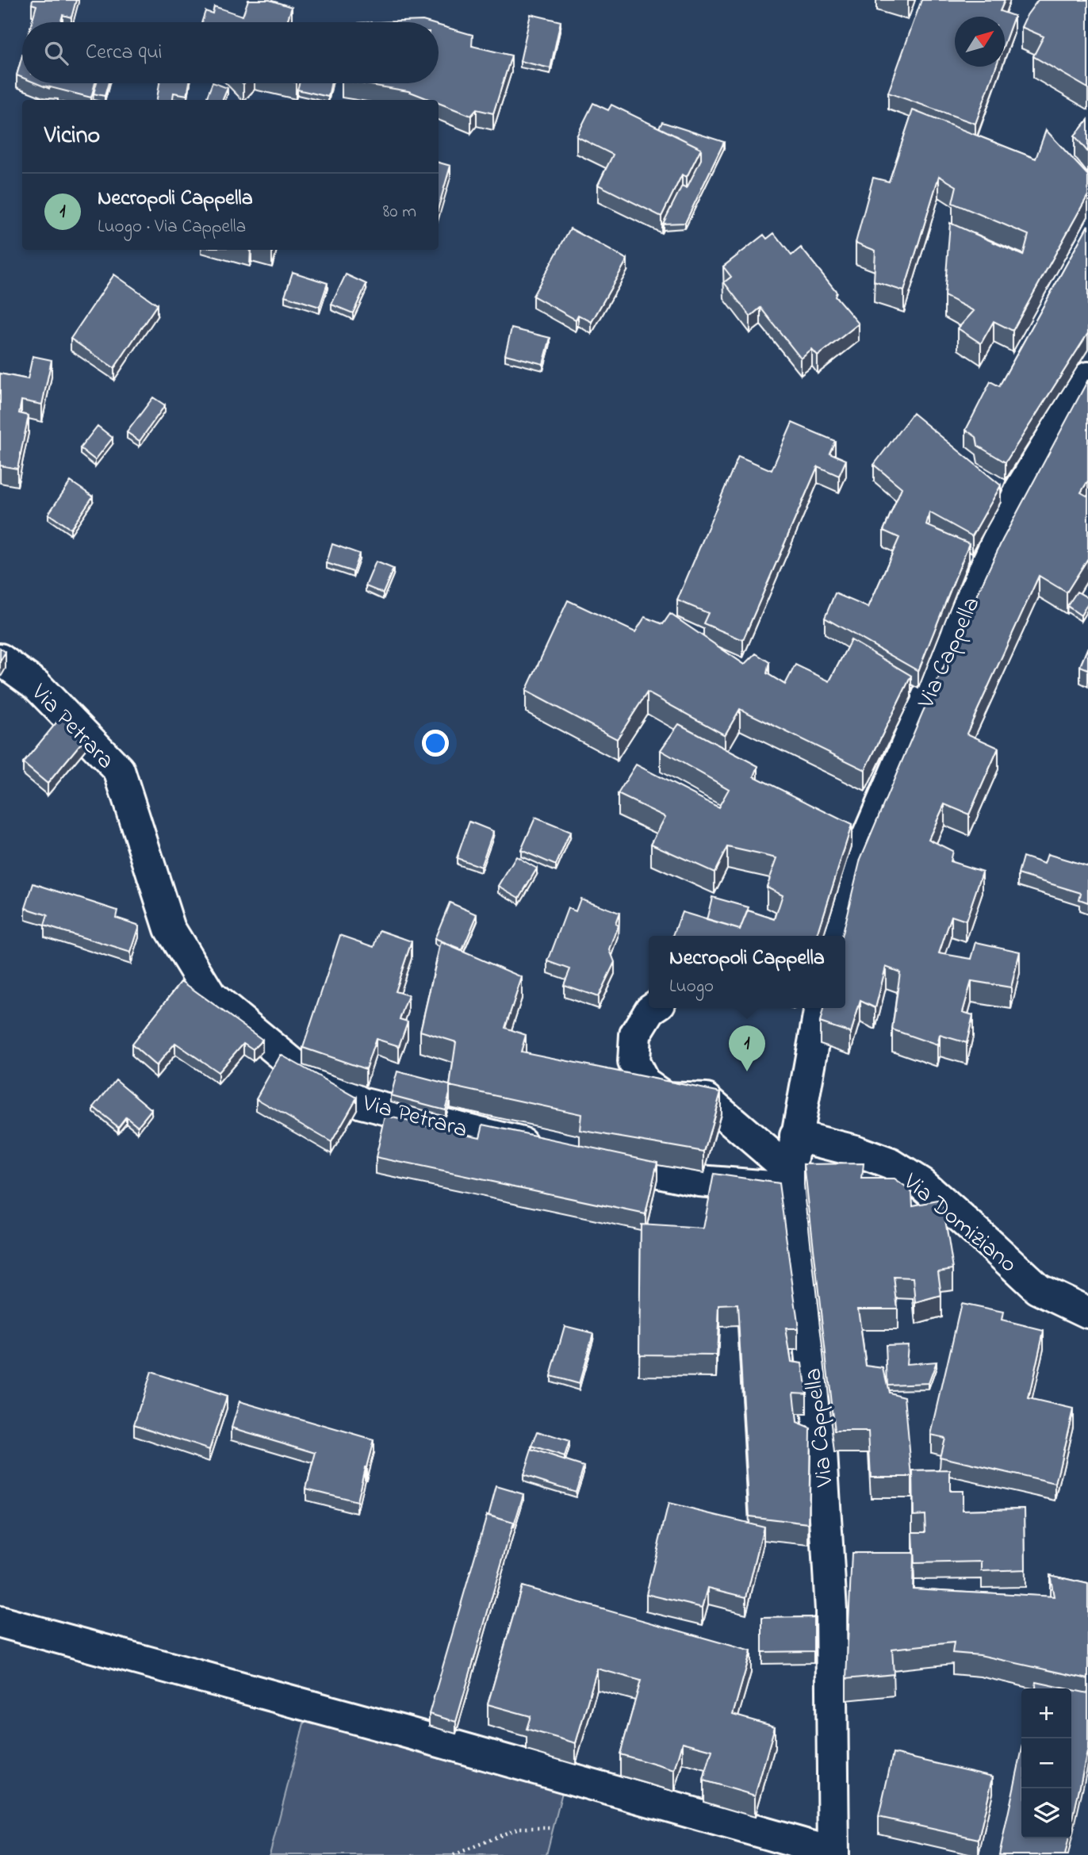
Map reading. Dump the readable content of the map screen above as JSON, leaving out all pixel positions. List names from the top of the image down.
{
  "streets": {
    "street": ["Via Cappella", "Via Petrara", "Via Domiziano"]
  },
  "crossings": [
    ["Via Cappella", "Via Domiziano"]
  ],
  "north": "top right",
  "page": {
    "search": "Cerca qui",
    "heading": "Vicino",
    "list": [
      {
        "mark": "1",
        "name": "Necropoli Cappella",
        "note": "Luogo · Via Cappella",
        "value": "80 m"
      }
    ],
    "popup": ["Necropoli Cappella", "Luogo"],
    "pins": "1",
    "map_buttons": ["+", "−"]
  }
}
